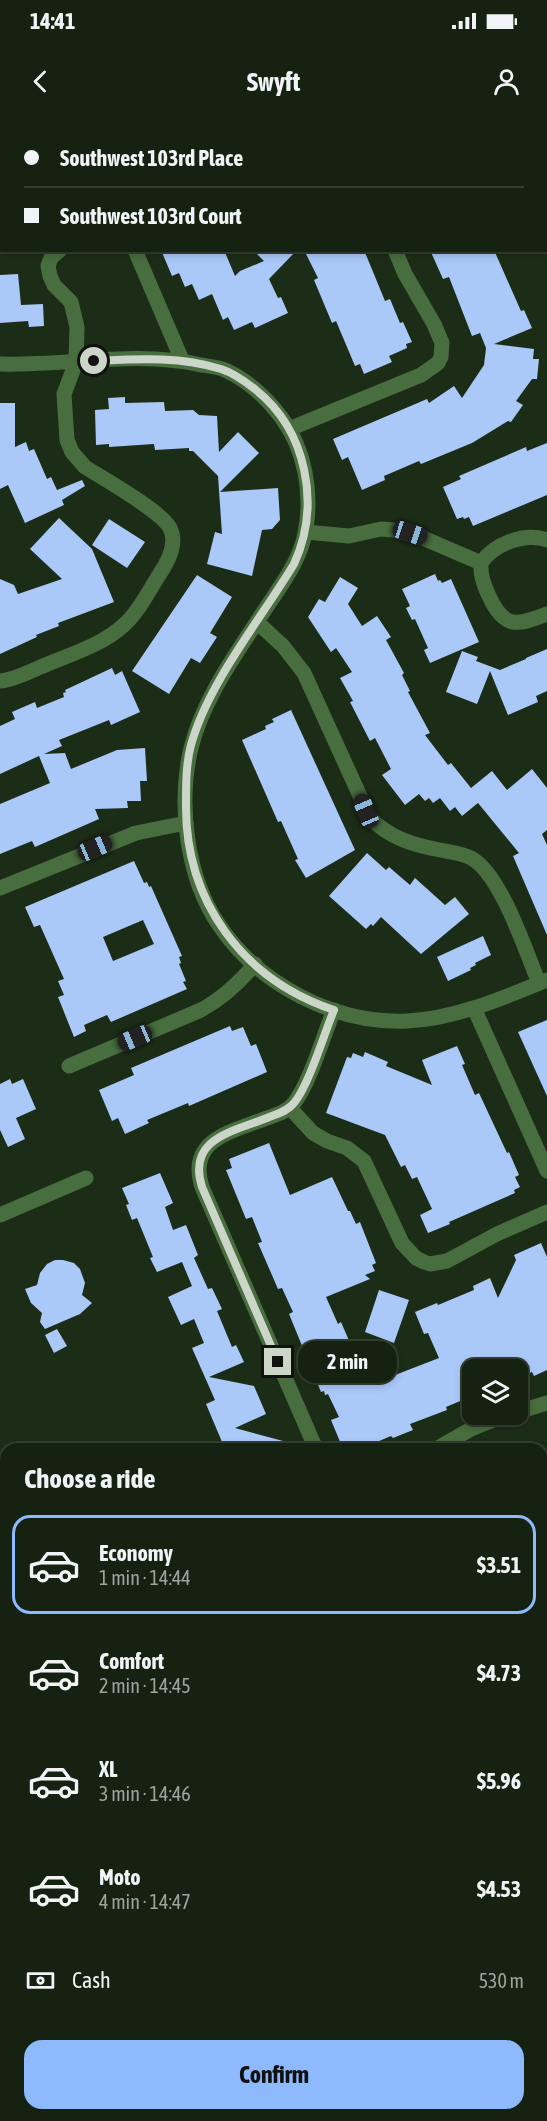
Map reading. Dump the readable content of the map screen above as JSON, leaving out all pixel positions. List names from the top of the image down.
{
  "page": {
    "status": "14:41",
    "header": "Swyft",
    "banner": ["Southwest 103rd Place", "Southwest 103rd Court"],
    "bubble": "2 min",
    "heading": "Choose a ride",
    "list": [
      {
        "name": "Economy",
        "note": "1 min · 14:44",
        "value": "$3.51"
      },
      {
        "name": "Comfort",
        "note": "2 min · 14:45",
        "value": "$4.73"
      },
      {
        "name": "XL",
        "note": "3 min · 14:46",
        "value": "$5.96"
      },
      {
        "name": "Moto",
        "note": "4 min · 14:47",
        "value": "$4.53"
      }
    ],
    "pay": ["Cash", "530 m"],
    "buttons": "Confirm"
  }
}
